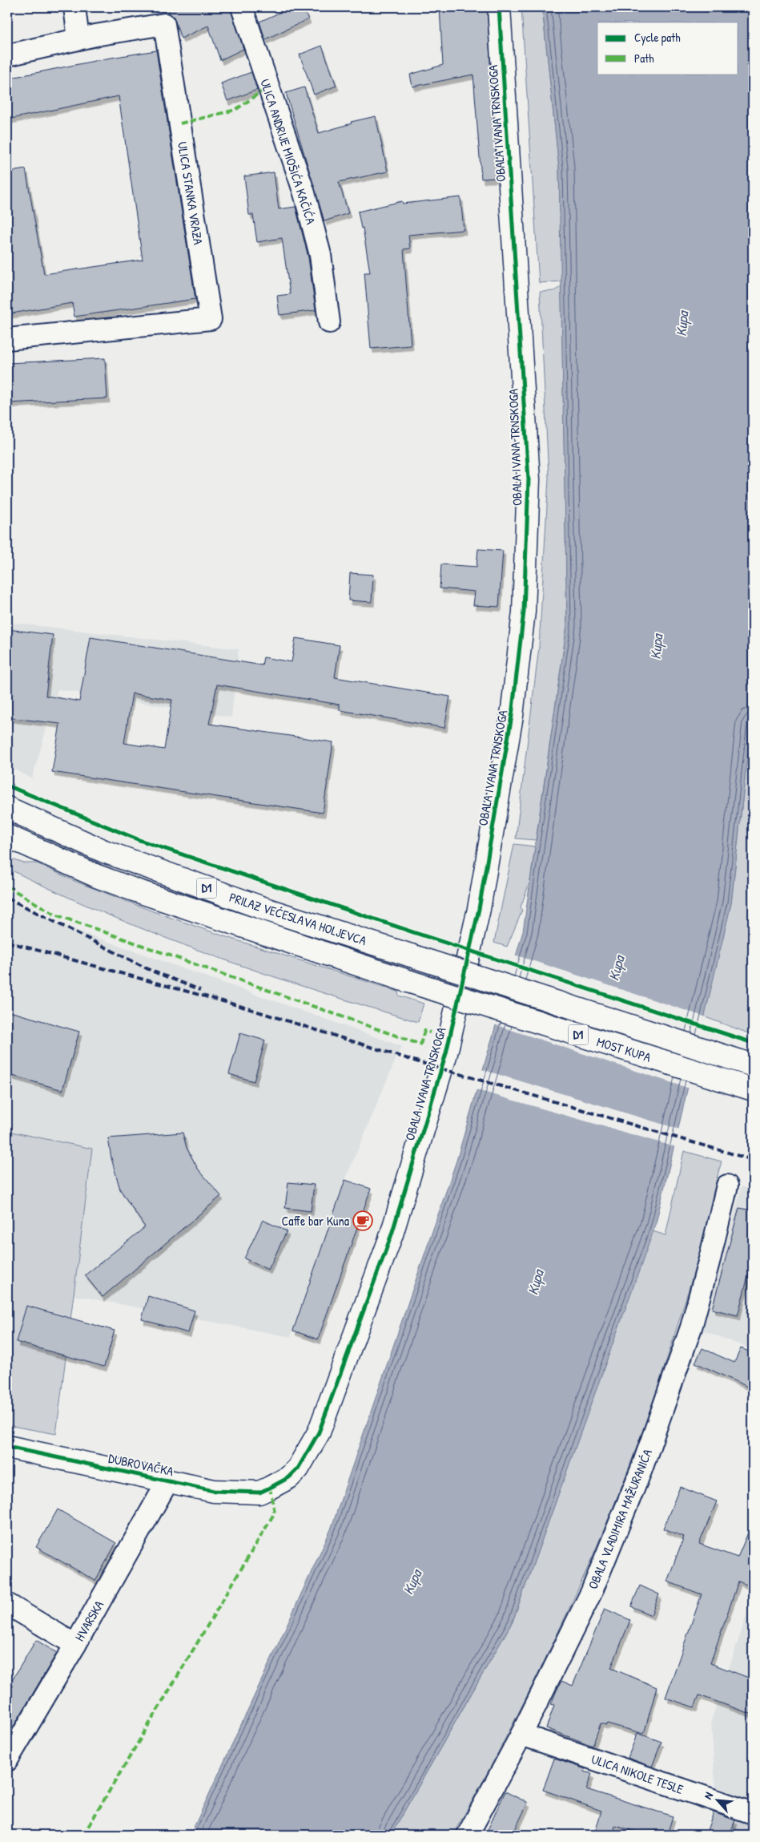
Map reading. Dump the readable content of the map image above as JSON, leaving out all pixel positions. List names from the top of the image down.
{
  "streets": {
    "main road": [
      "OBALA IVANA TRNSKOGA",
      "D1",
      "PRILAZ VEĆESLAVA HOLJEVCA",
      "MOST KUPA",
      "DUBROVAČKA"
    ],
    "street": [
      "ULICA ANDRIJE MIOŠIĆA KAČIĆA",
      "ULICA STANKA VRAZA",
      "OBALA VLADIMIRA MAŽURANIĆA",
      "HVARSKA",
      "ULICA NIKOLE TESLE"
    ]
  },
  "crossings": [
    ["OBALA IVANA TRNSKOGA", "DUBROVAČKA"],
    ["PRILAZ VEĆESLAVA HOLJEVCA", "MOST KUPA"],
    ["DUBROVAČKA", "HVARSKA"],
    ["OBALA VLADIMIRA MAŽURANIĆA", "ULICA NIKOLE TESLE"]
  ],
  "water": ["Kupa"],
  "places": {
    "cafe": ["Caffe bar Kuna"]
  },
  "legend": ["Cycle path", "Path"],
  "north": "top left"
}
